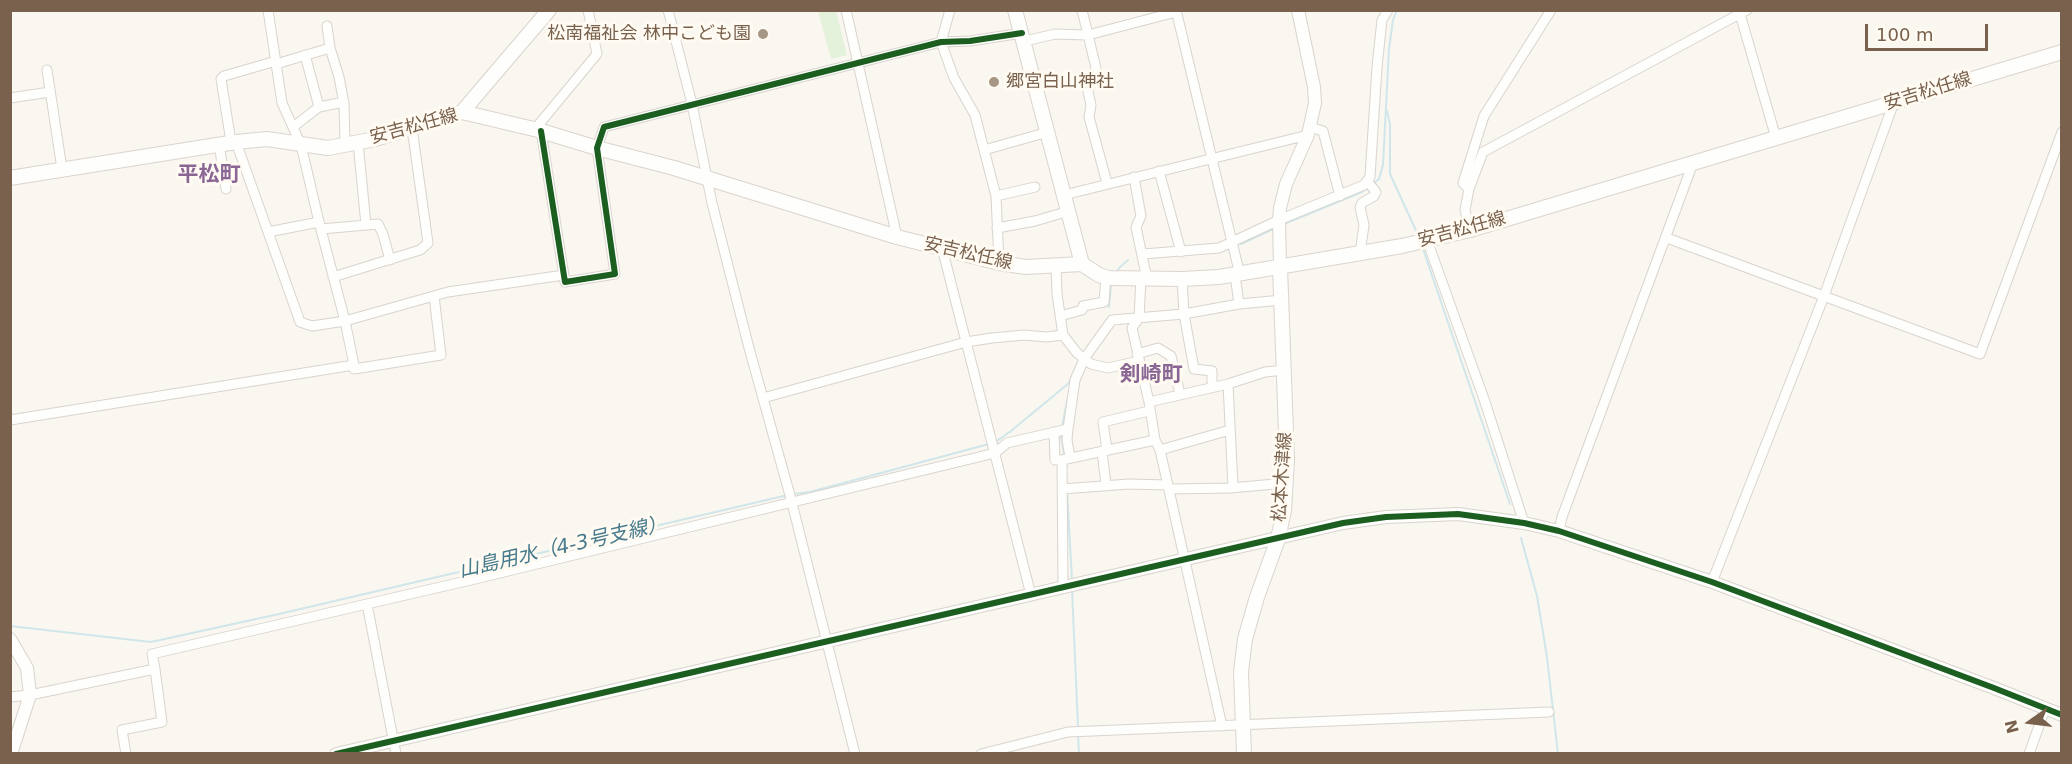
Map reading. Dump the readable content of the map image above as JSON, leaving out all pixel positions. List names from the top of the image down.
{
  "streets": {
    "main road": ["安吉松任線", "松本木津線"]
  },
  "crossings": [
    ["安吉松任線", "松本木津線"]
  ],
  "districts": ["平松町", "剣崎町"],
  "water": ["山島用水（4-3号支線）"],
  "places": ["松南福祉会 林中こども園", "郷宮白山神社"],
  "scale_bar": "100 m",
  "north": "left"
}
